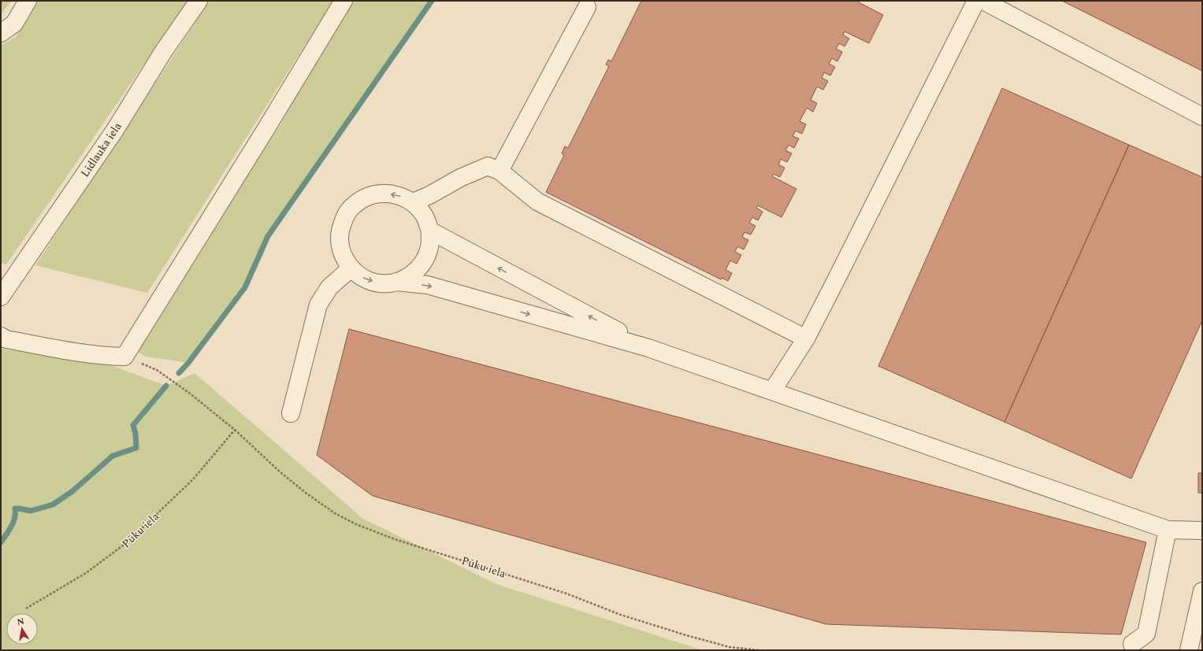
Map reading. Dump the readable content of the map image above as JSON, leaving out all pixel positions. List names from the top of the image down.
{
  "streets": {
    "street": ["Lidlauka iela"],
    "path": ["Pūku iela"]
  },
  "north": "top"
}
